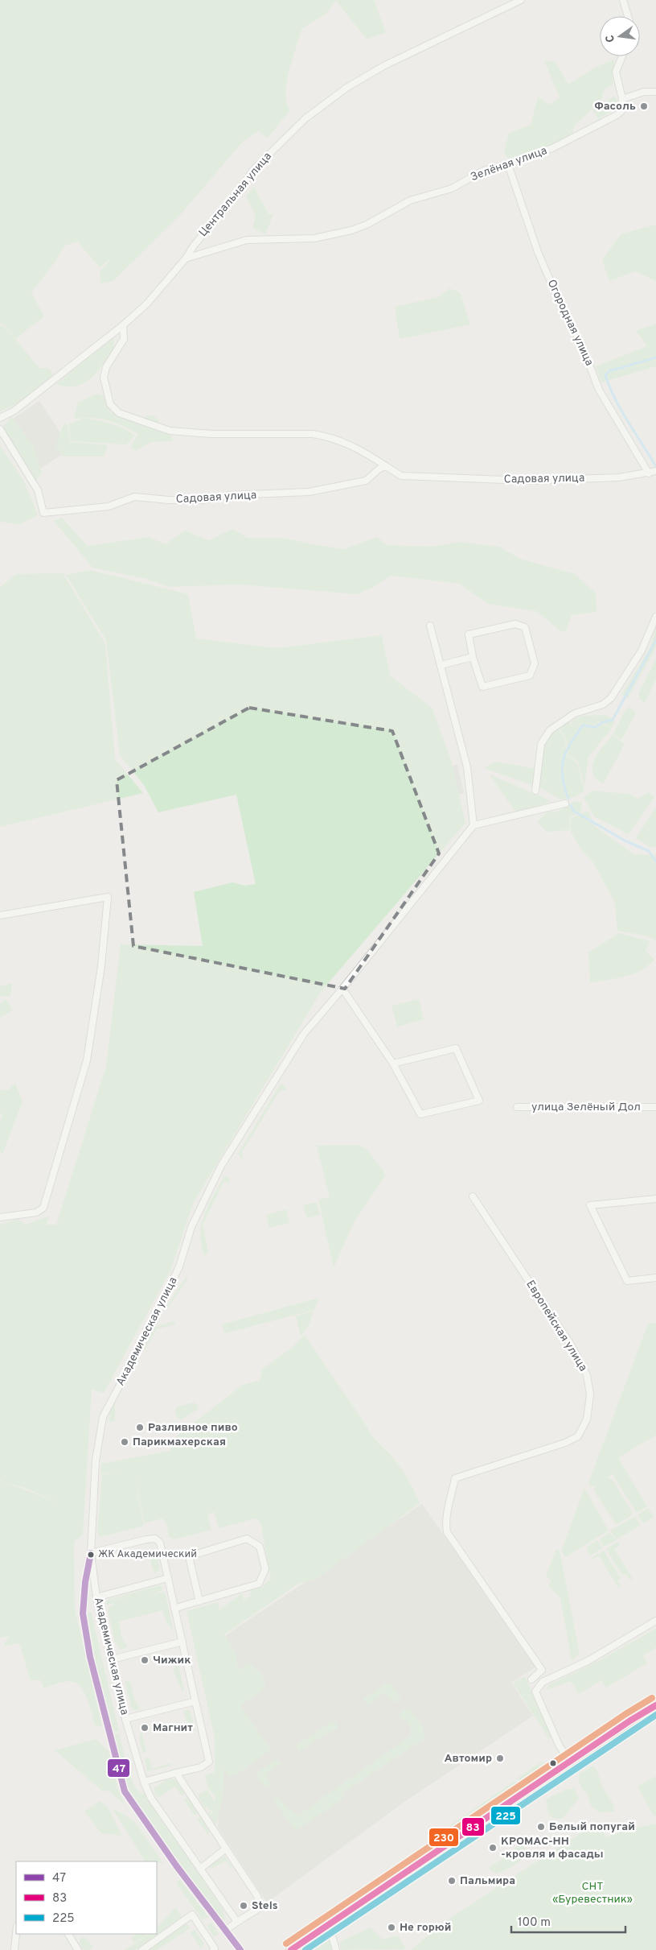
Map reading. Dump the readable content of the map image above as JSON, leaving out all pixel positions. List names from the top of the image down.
{
  "streets": {
    "street": [
      "Зелёная улица",
      "Центральная улица",
      "Огородная улица",
      "Садовая улица",
      "улица Зелёный Дол",
      "Европейская улица",
      "Академическая улица"
    ]
  },
  "crossings": [
    ["Зелёная улица", "Центральная улица"],
    ["Зелёная улица", "Огородная улица"],
    ["Центральная улица", "Садовая улица"],
    ["Огородная улица", "Садовая улица"]
  ],
  "parks": ["СНТ «Буревестник»"],
  "places": [
    "Фасоль",
    "Разливное пиво",
    "Парикмахерская",
    "ЖК Академический",
    "Чижик",
    "Магнит",
    "Автомир",
    "Белый попугай",
    "КРОМАС-НН -кровля и фасады",
    "Пальмира",
    "Stels",
    "Не горюй"
  ],
  "lines": [
    "transit line 47",
    "transit line 230",
    "transit line 83",
    "transit line 225"
  ],
  "legend": ["47", "83", "225"],
  "scale_bar": "100 m",
  "north": "left"
}
